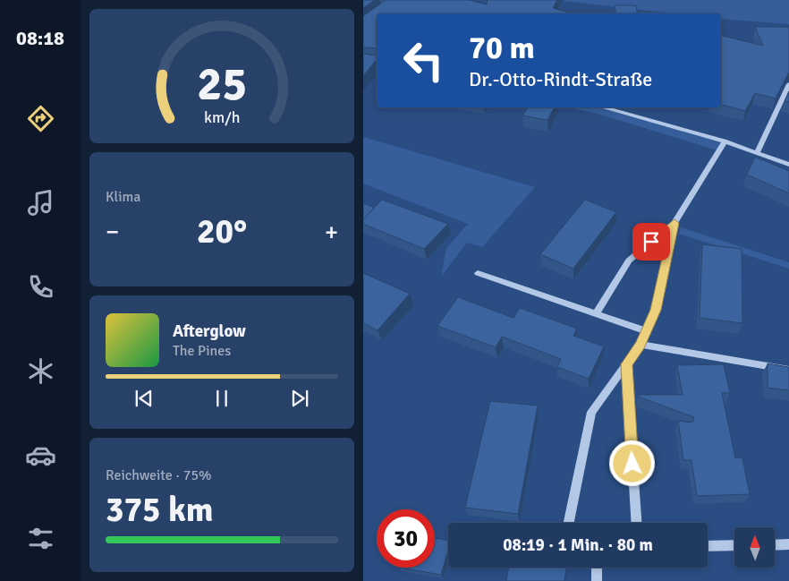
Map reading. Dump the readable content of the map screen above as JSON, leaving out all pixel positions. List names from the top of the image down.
{
  "north": "top",
  "page": {
    "tabs": "08:18",
    "turn": ["70 m", "Dr.-Otto-Rindt-Straße"],
    "tile": [
      "Klima",
      ["Reichweite · 75%", "375 km"]
    ],
    "heat": ["−", "20°", "+"],
    "song": ["Afterglow", "The Pines"],
    "limit": "30",
    "trip": "08:19 · 1 Min. · 80 m",
    "gauge": ["25", "km/h"]
  }
}
